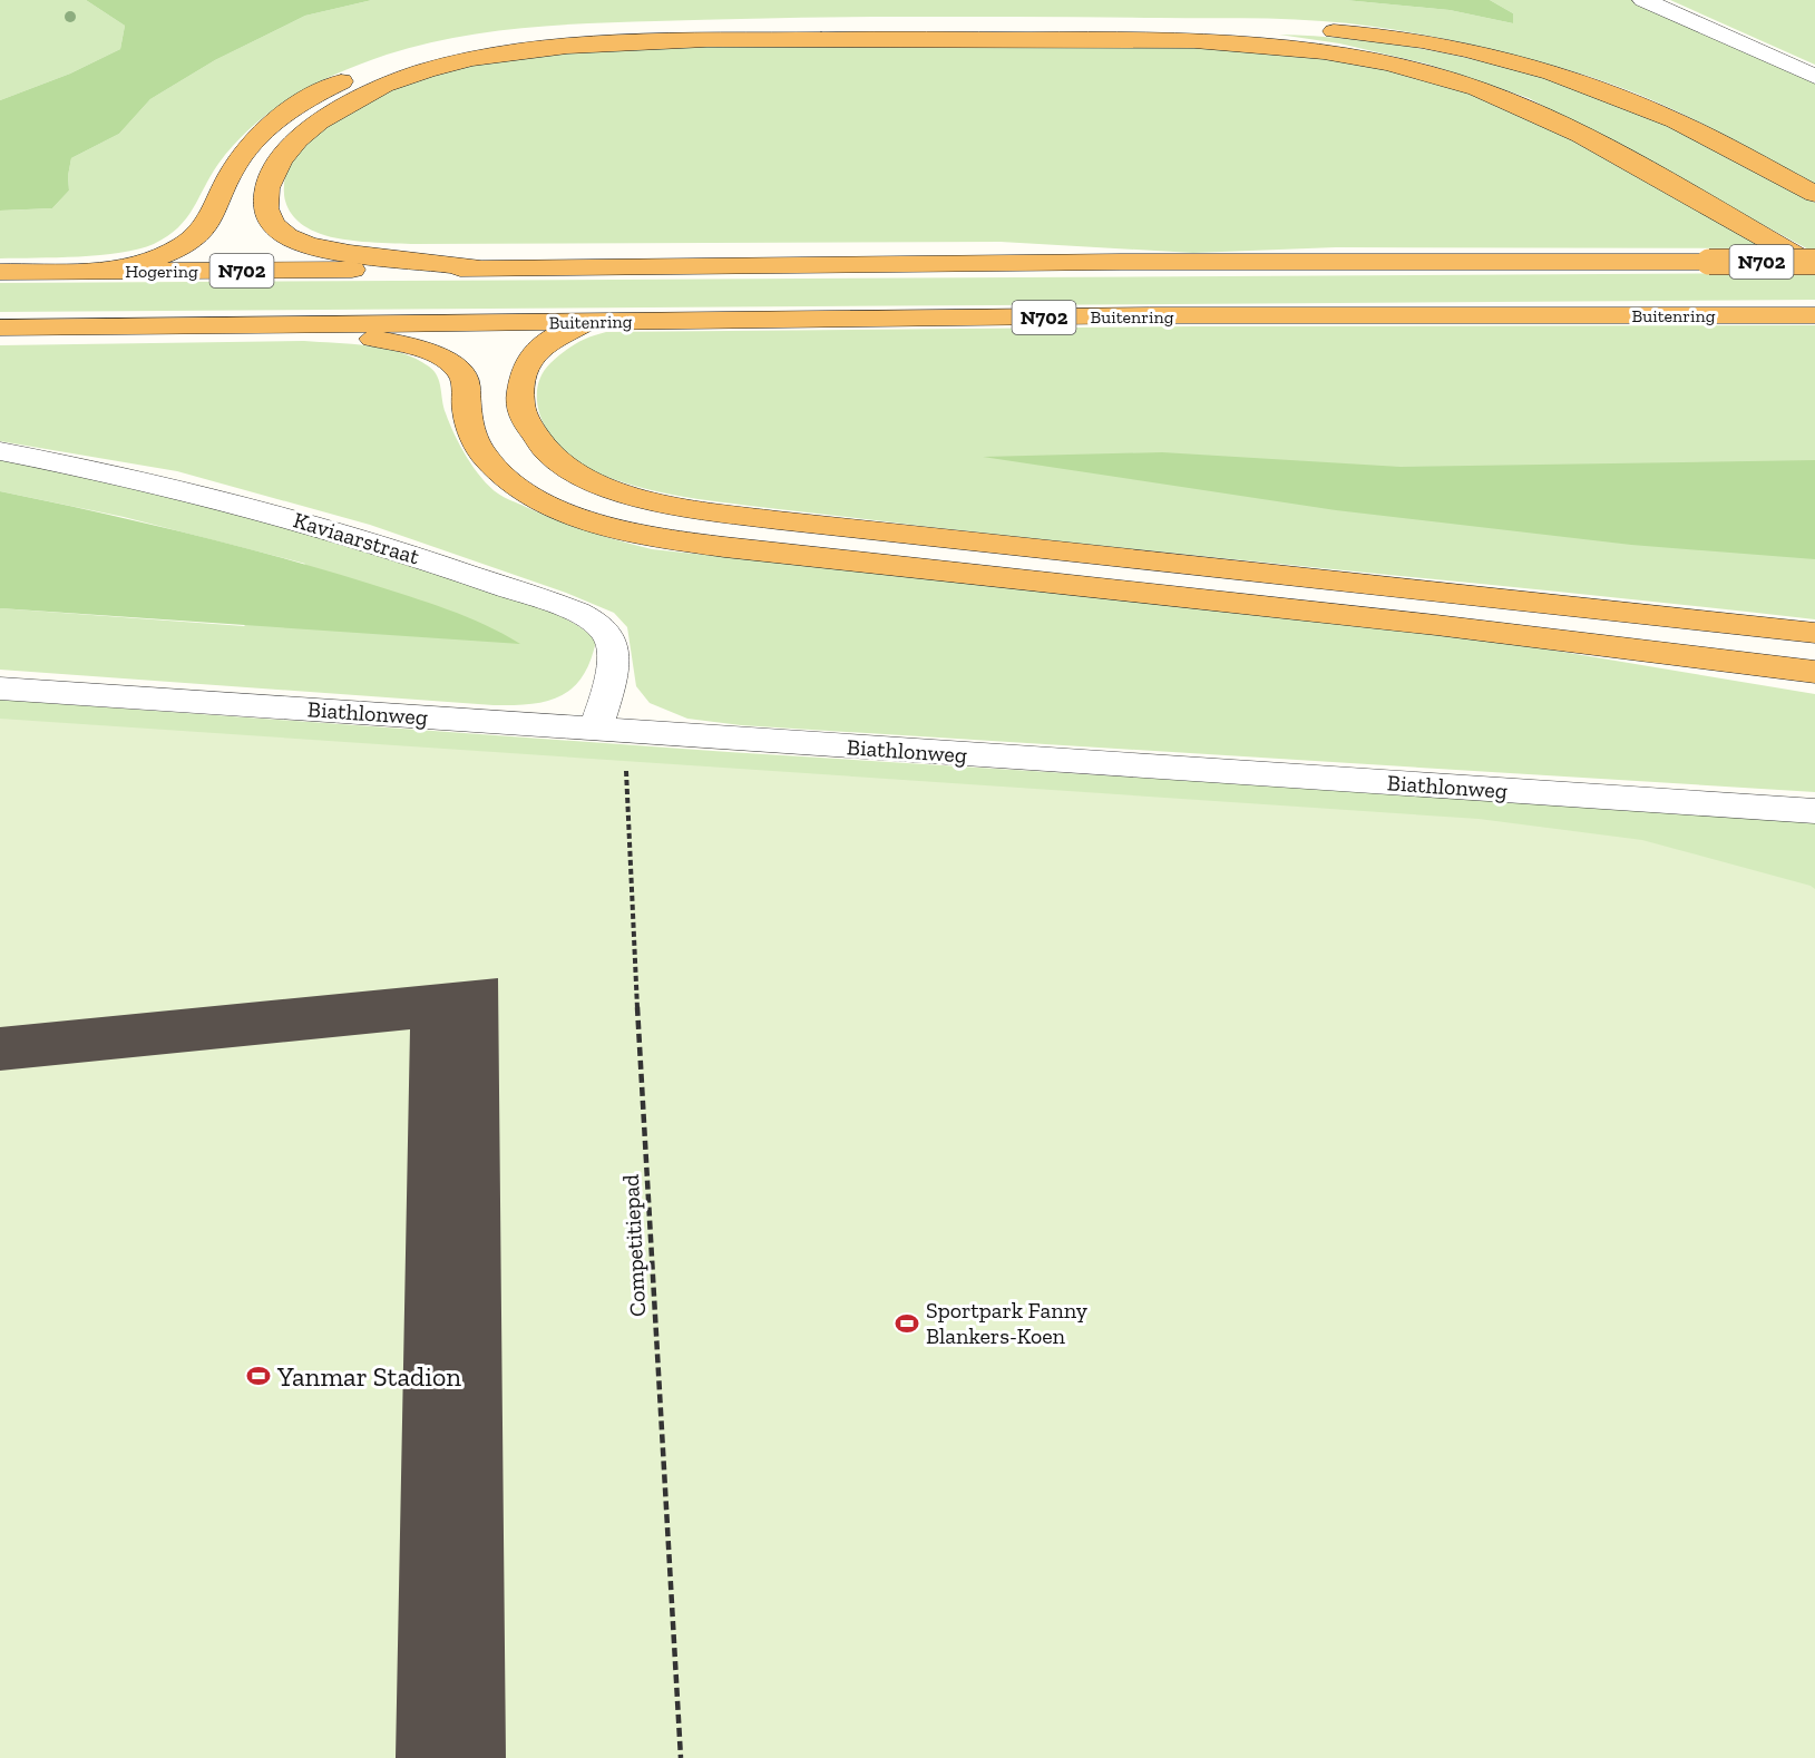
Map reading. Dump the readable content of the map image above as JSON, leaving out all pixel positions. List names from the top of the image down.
{
  "streets": {
    "highway": ["N702", "Hogering", "Buitenring"],
    "street": ["Kaviaarstraat", "Biathlonweg"],
    "path": ["Competitiepad"]
  },
  "crossings": [
    ["N702", "Hogering"],
    ["N702", "Buitenring"],
    ["Kaviaarstraat", "Biathlonweg"],
    ["Biathlonweg", "Competitiepad"]
  ],
  "places": {
    "sports": ["Sportpark Fanny Blankers-Koen", "Yanmar Stadion"]
  }
}
